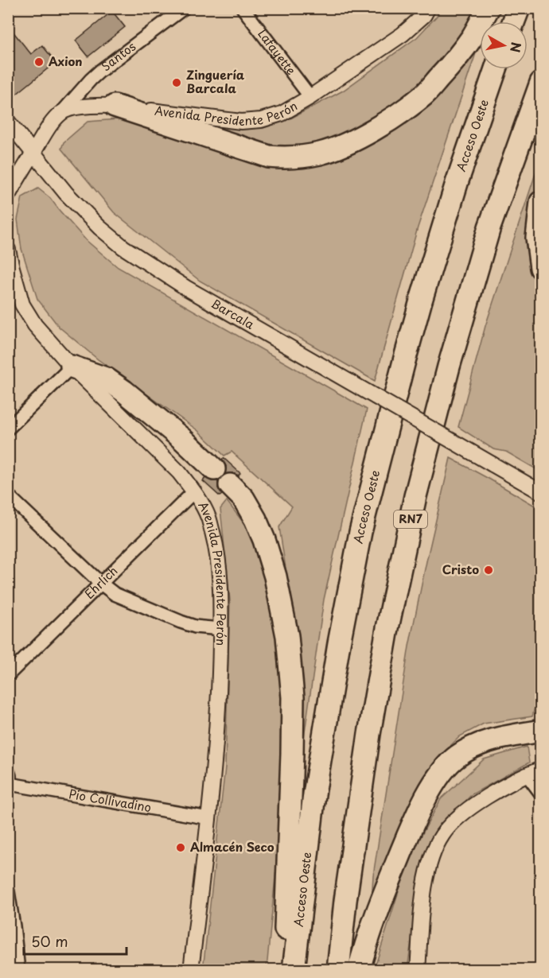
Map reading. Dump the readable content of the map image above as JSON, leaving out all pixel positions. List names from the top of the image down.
{
  "streets": {
    "highway": ["Acceso Oeste", "RN7"],
    "street": [
      "Lafayette",
      "Santos",
      "Avenida Presidente Perón",
      "Barcala",
      "Ehrlich",
      "Pio Collivadino"
    ]
  },
  "crossings": [
    ["Lafayette", "Avenida Presidente Perón"],
    ["Santos", "Avenida Presidente Perón"],
    ["Avenida Presidente Perón", "Ehrlich"],
    ["Avenida Presidente Perón", "Pio Collivadino"]
  ],
  "places": [
    "Axion",
    "Zinguería Barcala",
    "Cristo",
    "Almacén Seco"
  ],
  "scale_bar": "50 m",
  "north": "right"
}
